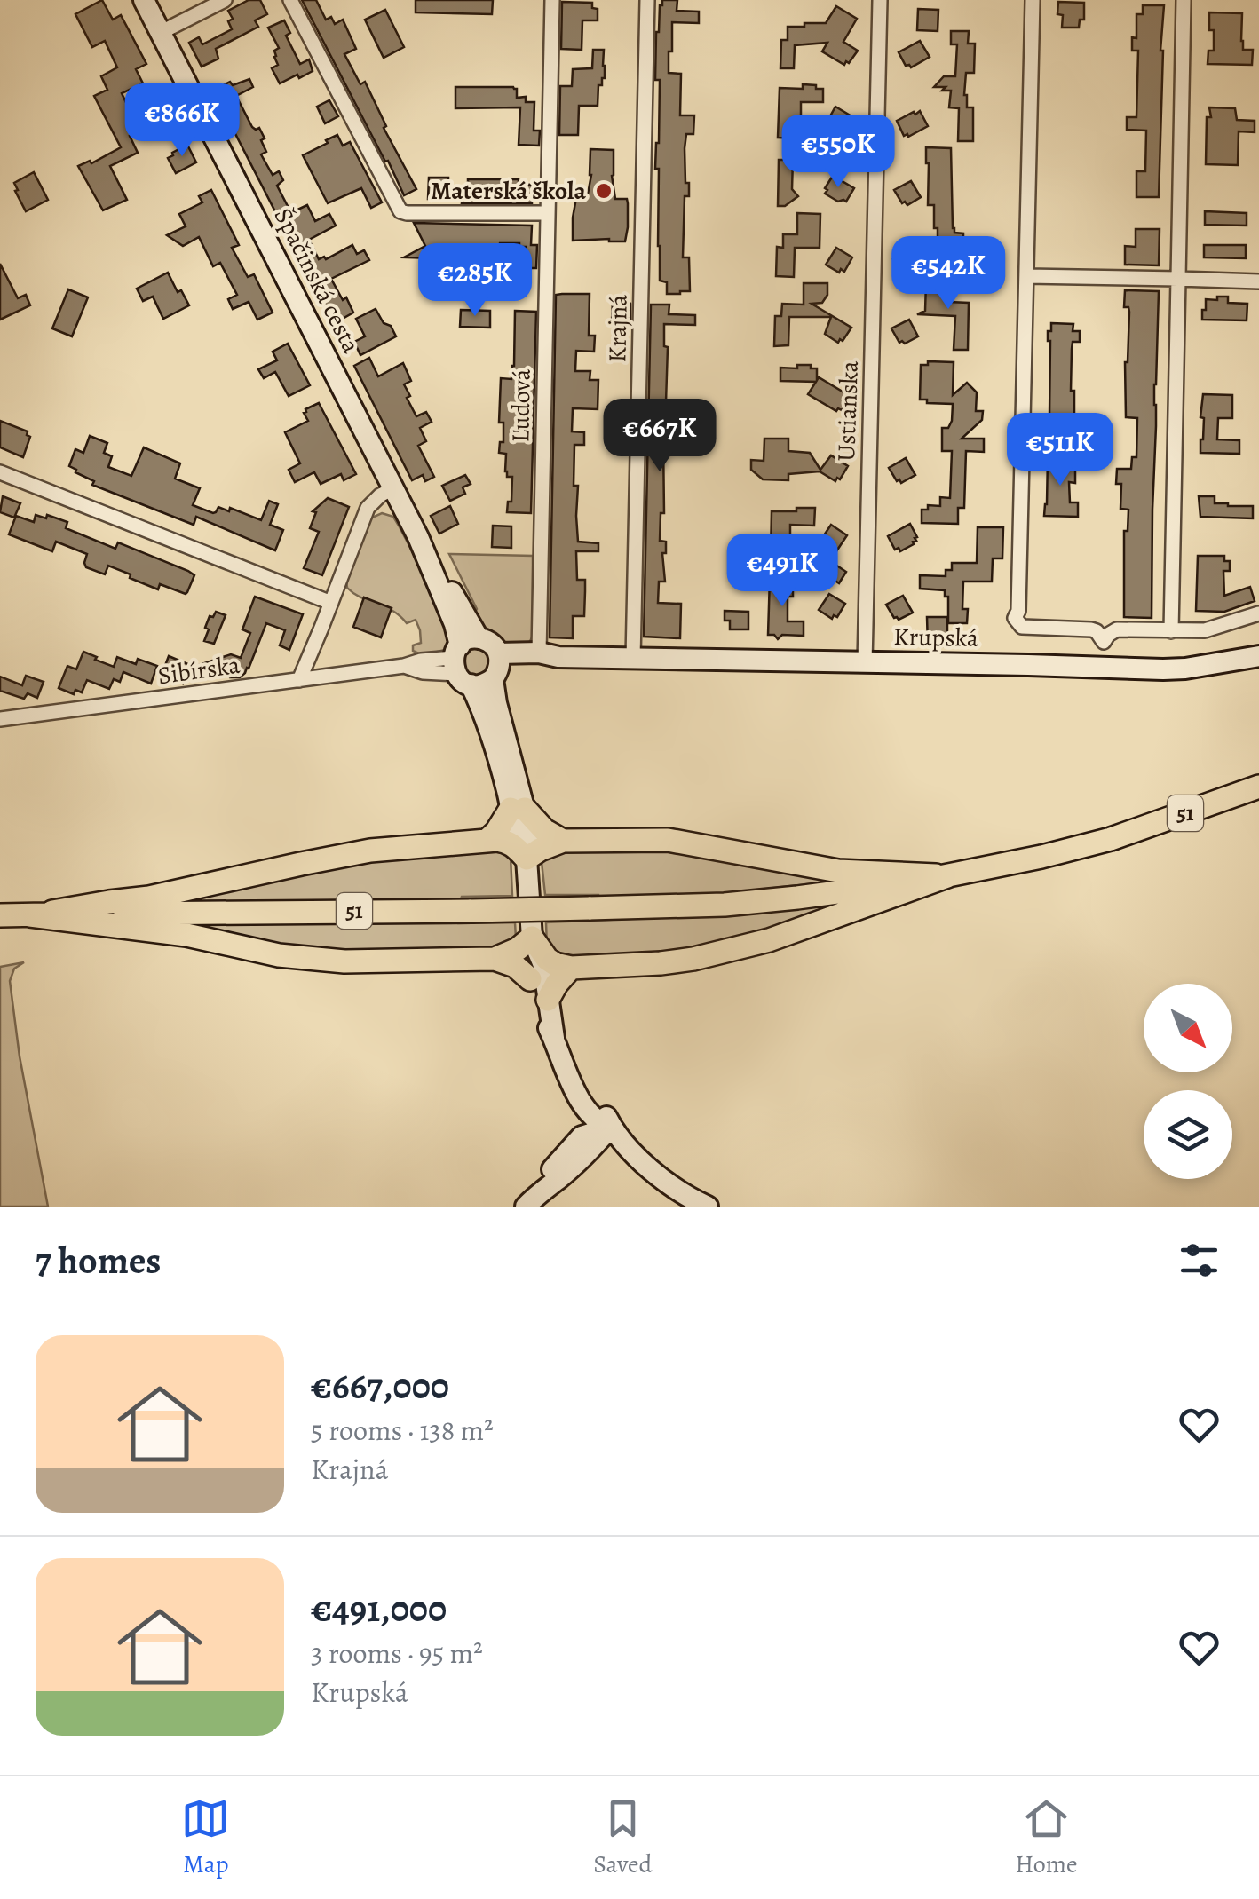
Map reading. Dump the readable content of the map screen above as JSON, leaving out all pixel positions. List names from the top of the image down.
{
  "streets": {
    "main road": ["51"],
    "street": [
      "Špačinská cesta",
      "Krajná",
      "Ľudová",
      "Ustianska",
      "Krupská",
      "Sibírska"
    ]
  },
  "crossings": [
    ["Špačinská cesta", "Krupská"],
    ["Špačinská cesta", "Sibírska"],
    ["Krajná", "Krupská"],
    ["Ľudová", "Krupská"],
    ["Ustianska", "Krupská"],
    ["Krupská", "Sibírska"]
  ],
  "places": ["Materská škola"],
  "north": "bottom right",
  "page": {
    "price": [
      "€866K",
      "€550K",
      "€542K",
      "€285K",
      "€667K",
      "€511K",
      "€491K"
    ],
    "heading": "7 homes",
    "list": [
      {
        "name": "€667,000",
        "note": "5 rooms · 138 m² · Krajná"
      },
      {
        "name": "€491,000",
        "note": "3 rooms · 95 m² · Krupská"
      }
    ],
    "tabs": ["Map", "Saved", "Home"]
  }
}
